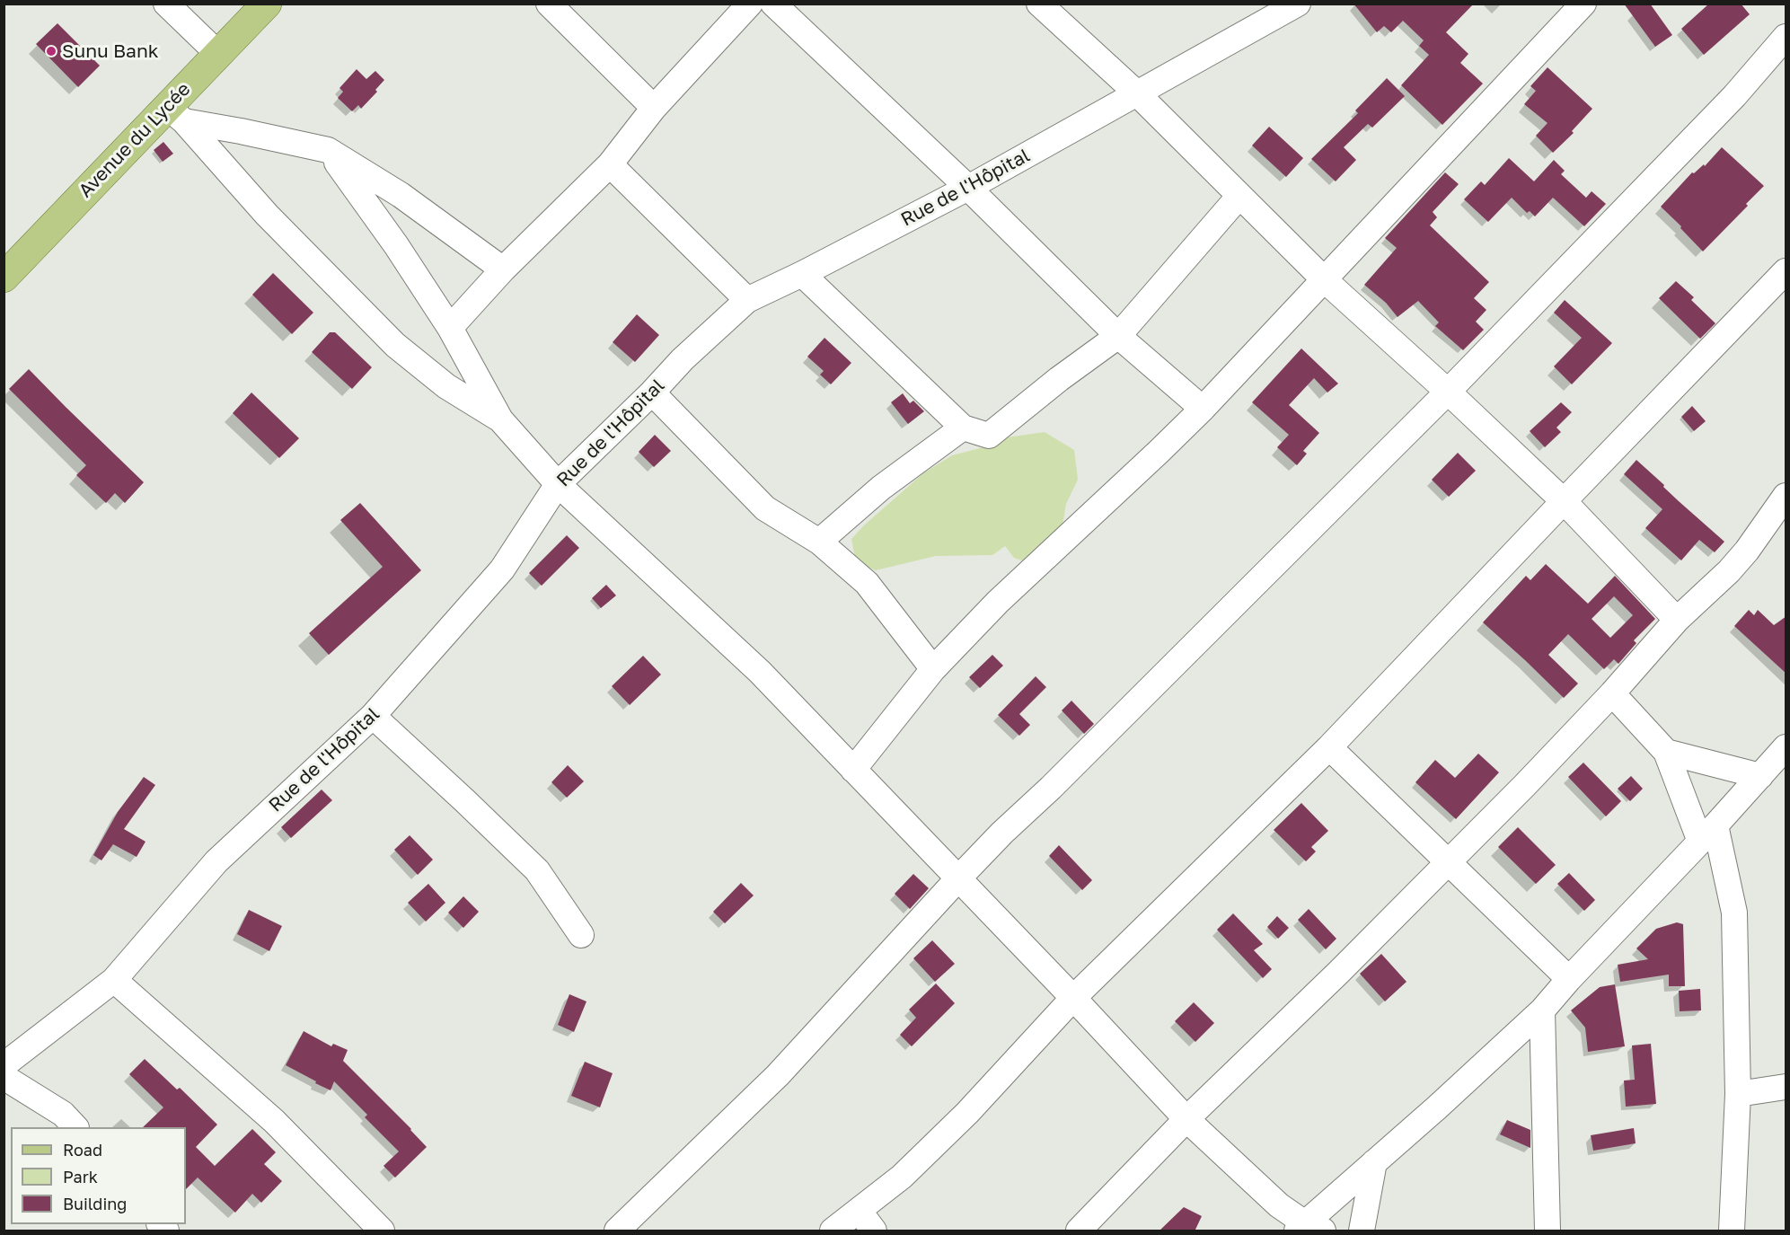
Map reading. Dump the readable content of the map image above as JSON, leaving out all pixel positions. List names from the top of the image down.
{
  "streets": {
    "main road": ["Avenue du Lycée"],
    "street": ["Rue de l'Hôpital"]
  },
  "places": ["Sunu Bank"],
  "legend": ["Road", "Park", "Building"]
}
